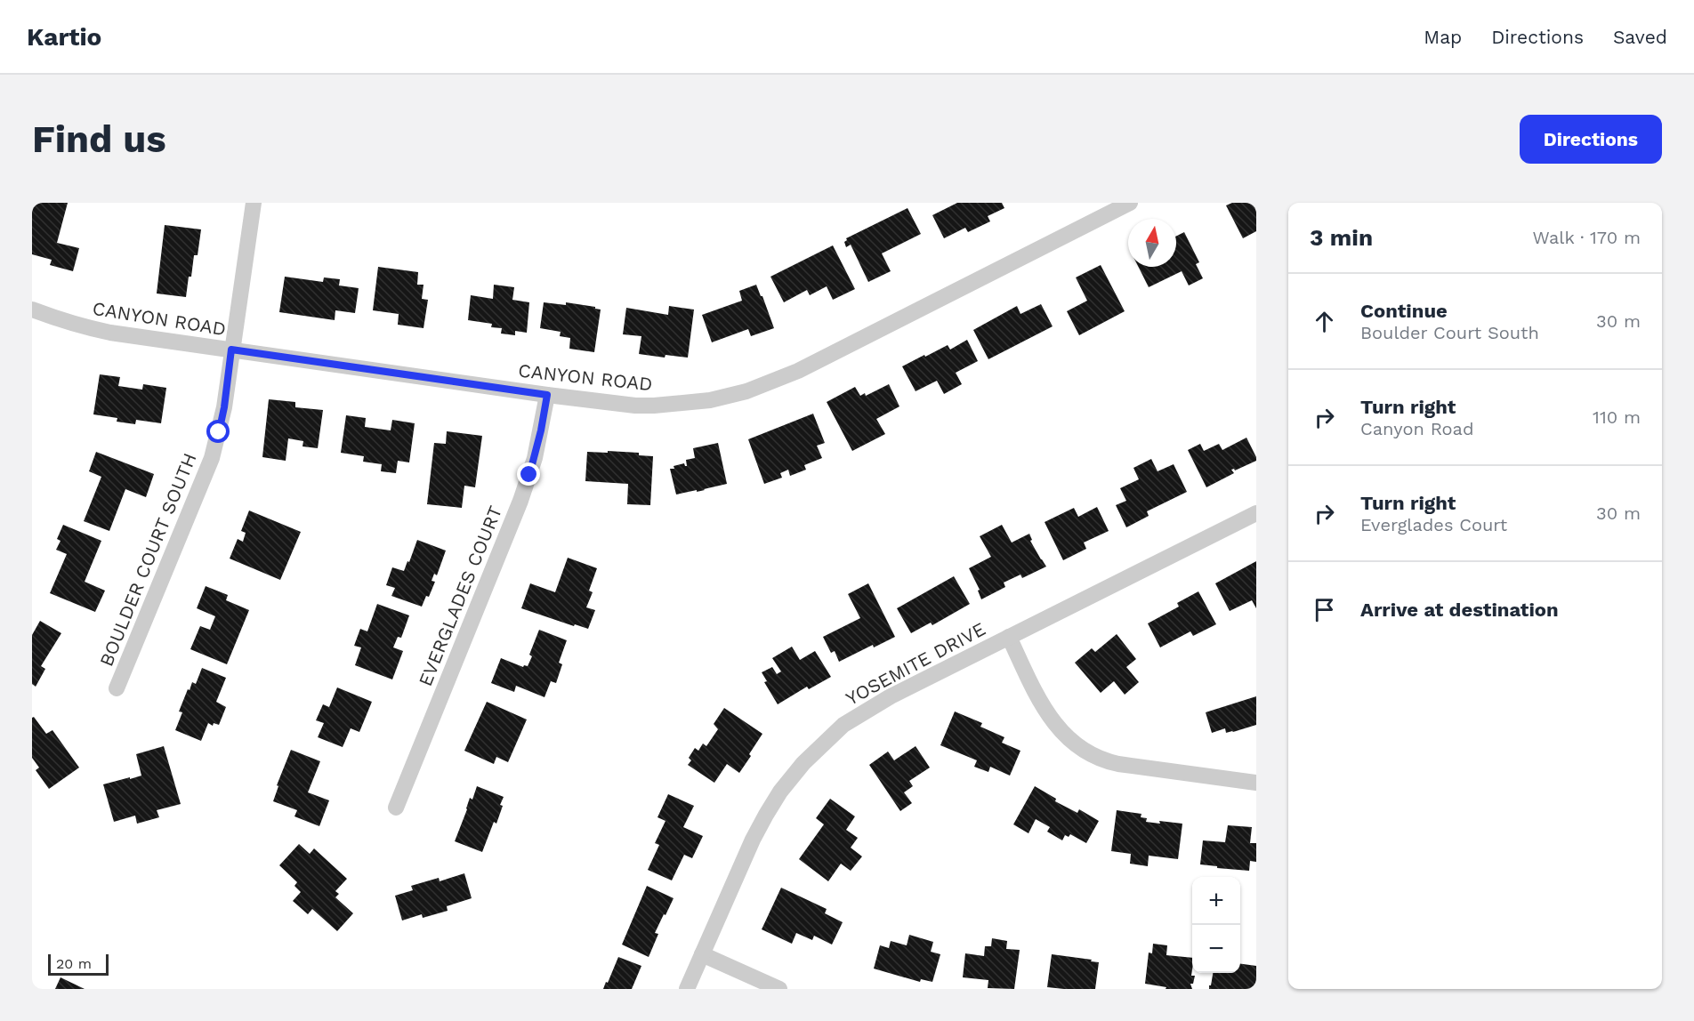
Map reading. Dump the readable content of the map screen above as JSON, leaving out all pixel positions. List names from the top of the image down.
{
  "streets": {
    "street": [
      "CANYON ROAD",
      "BOULDER COURT SOUTH",
      "EVERGLADES COURT",
      "YOSEMITE DRIVE"
    ]
  },
  "crossings": [
    ["CANYON ROAD", "BOULDER COURT SOUTH"],
    ["CANYON ROAD", "EVERGLADES COURT"]
  ],
  "scale_bar": "20 m",
  "north": "top",
  "page": {
    "header": "Kartio",
    "nav": ["Map", "Directions", "Saved"],
    "buttons": "Directions",
    "title": "Find us",
    "heading": ["3 min", "Walk · 170 m"],
    "list": [
      ["Continue", "Boulder Court South", "30 m"],
      ["Turn right", "Canyon Road", "110 m"],
      ["Turn right", "Everglades Court", "30 m"],
      "Arrive at destination"
    ],
    "map_buttons": ["+", "−"],
    "scale": "20 m"
  }
}
